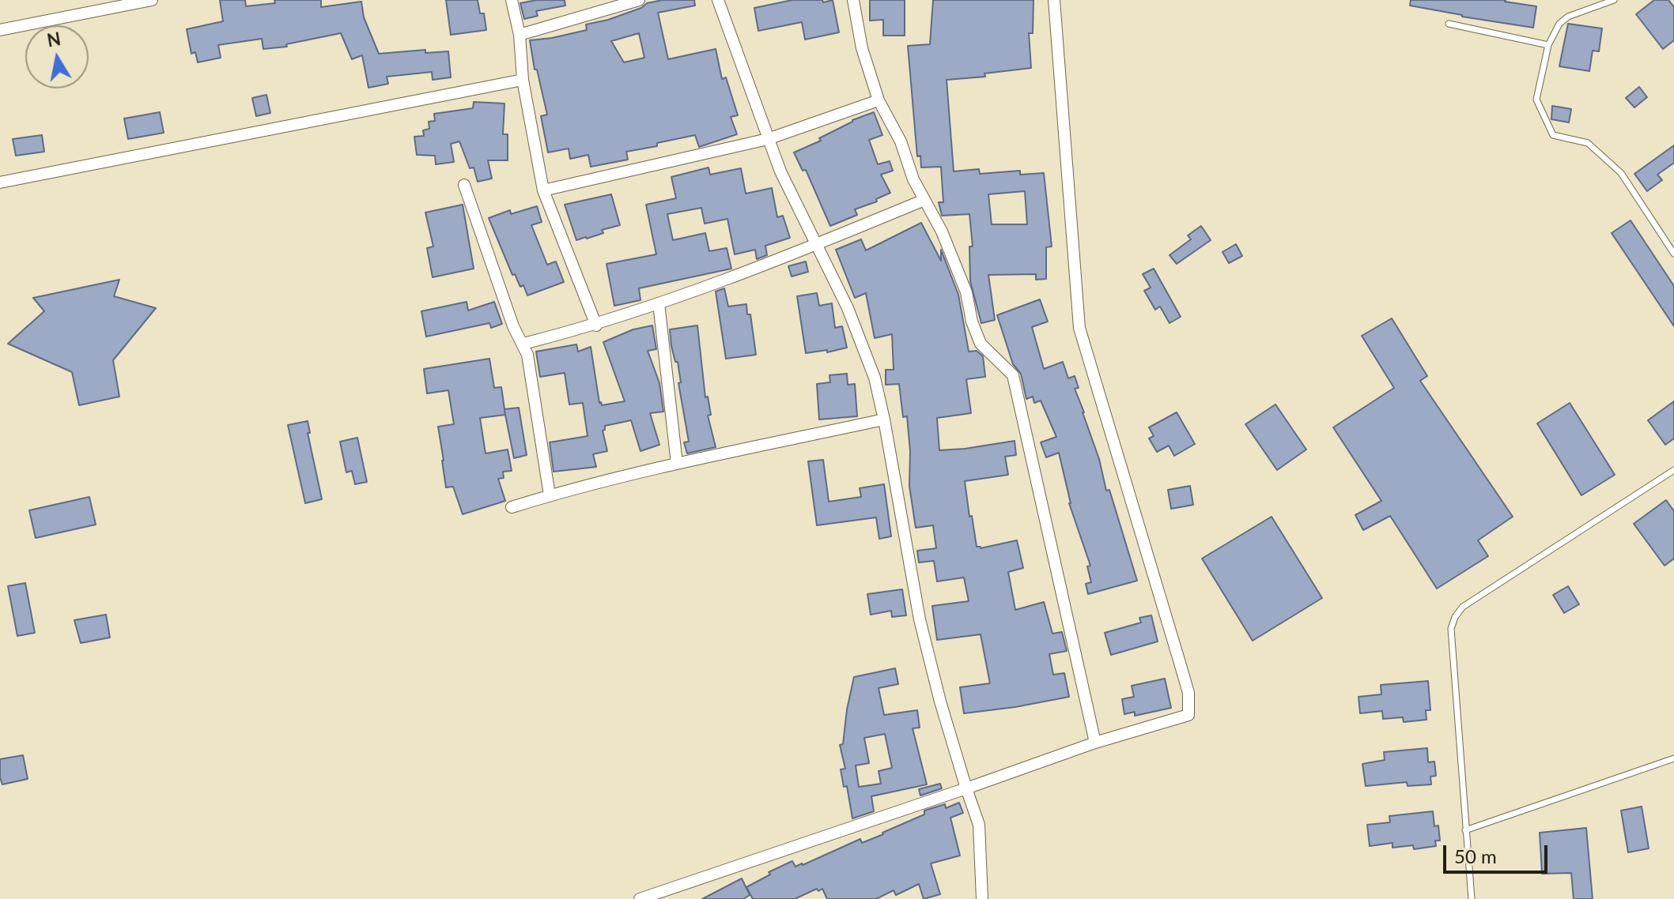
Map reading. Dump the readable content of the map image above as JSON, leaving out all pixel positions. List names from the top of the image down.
{
  "scale_bar": "50 m",
  "north": "top"
}
